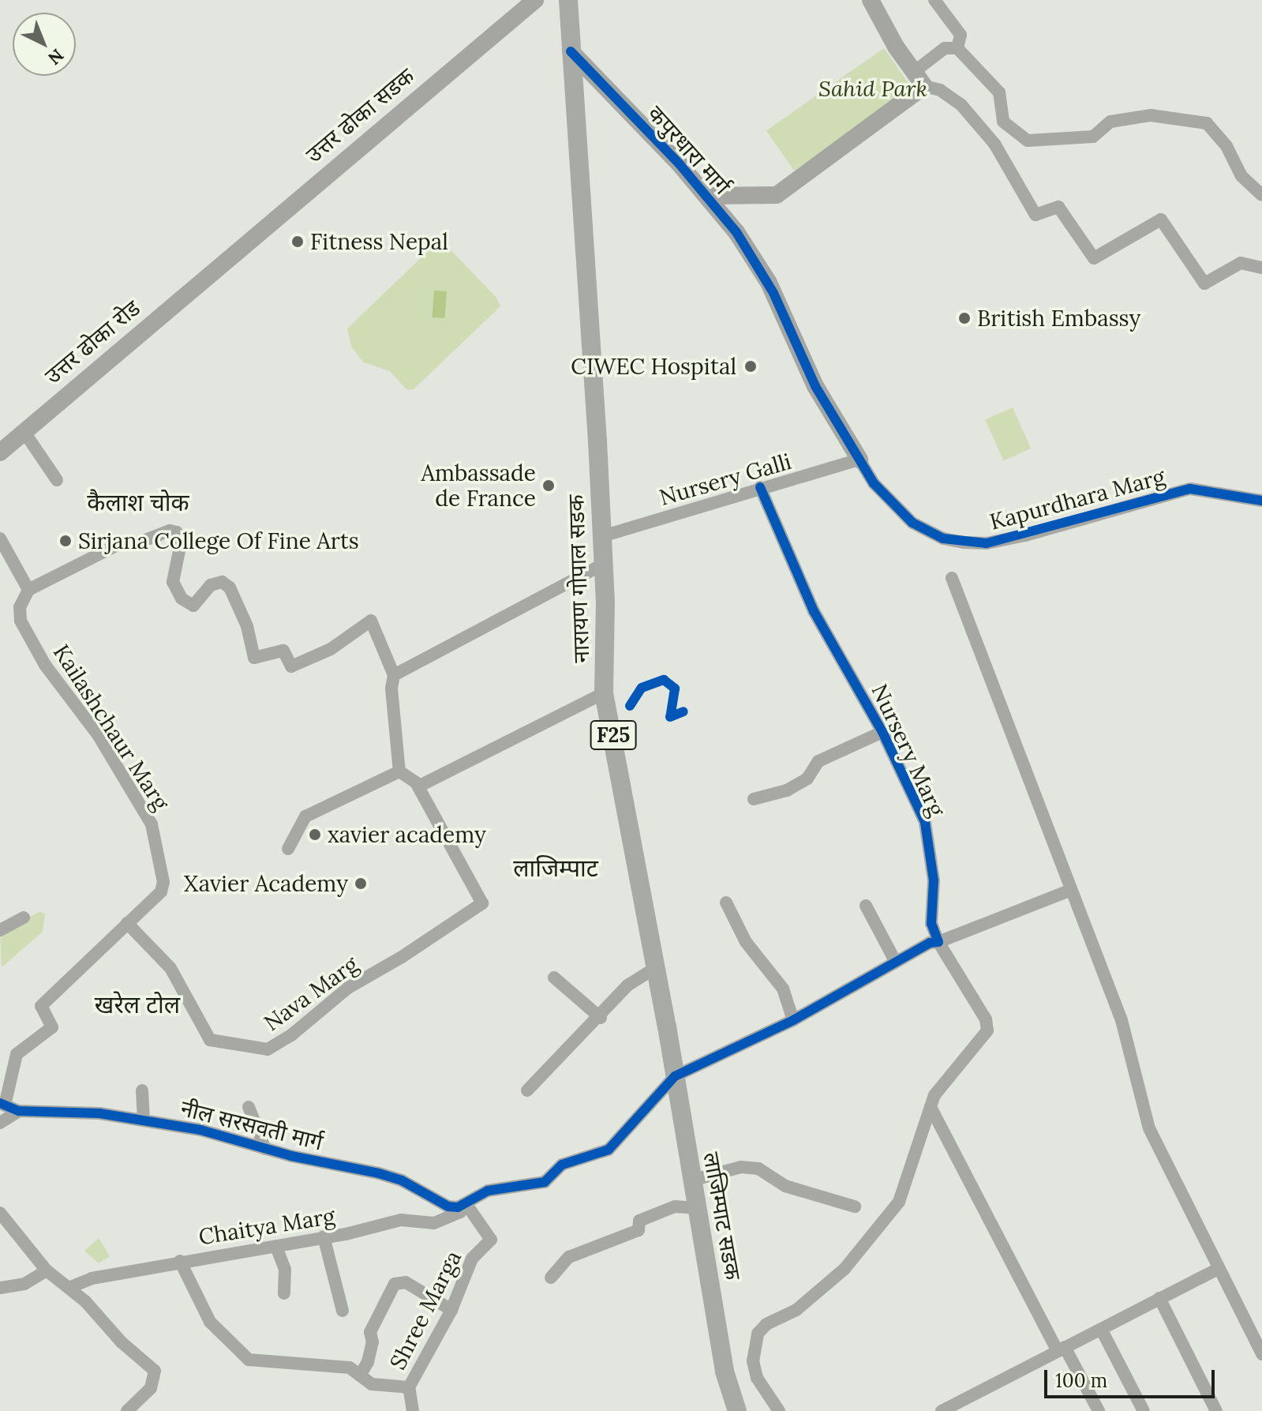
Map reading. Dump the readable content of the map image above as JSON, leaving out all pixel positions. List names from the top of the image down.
{
  "streets": {
    "main road": ["नारायण गोपाल सडक", "F25", "लाजिम्पाट सडक"],
    "street": [
      "उत्तर ढोका सडक",
      "कपुरधारा मार्ग",
      "उत्तर ढोका रोड",
      "Nursery Galli",
      "Kapurdhara Marg",
      "Kailashchaur Marg",
      "Nursery Marg",
      "Nava Marg",
      "नील सरसवती मार्ग",
      "Chaitya Marg",
      "Shree Marga"
    ]
  },
  "crossings": [
    ["उत्तर ढोका सडक", "उत्तर ढोका रोड"],
    ["कपुरधारा मार्ग", "Nursery Galli"],
    ["कपुरधारा मार्ग", "Kapurdhara Marg"],
    ["कपुरधारा मार्ग", "नारायण गोपाल सडक"],
    ["कपुरधारा मार्ग", "F25"],
    ["Nursery Galli", "Kapurdhara Marg"],
    ["Nursery Galli", "नारायण गोपाल सडक"],
    ["Nursery Galli", "Nursery Marg"],
    ["नारायण गोपाल सडक", "F25"],
    ["नारायण गोपाल सडक", "लाजिम्पाट सडक"],
    ["Kailashchaur Marg", "Nava Marg"],
    ["नील सरसवती मार्ग", "Chaitya Marg"],
    ["नील सरसवती मार्ग", "Shree Marga"],
    ["लाजिम्पाट सडक", "Chaitya Marg"],
    ["Chaitya Marg", "Shree Marga"]
  ],
  "districts": ["कैलाश चोक", "लाजिम्पाट", "खरेल टोल"],
  "parks": ["Sahid Park"],
  "places": [
    "Fitness Nepal",
    "British Embassy",
    "CIWEC Hospital",
    "Ambassade de France",
    "Sirjana College Of Fine Arts",
    "xavier academy",
    "Xavier Academy"
  ],
  "scale_bar": "100 m",
  "north": "bottom right"
}
